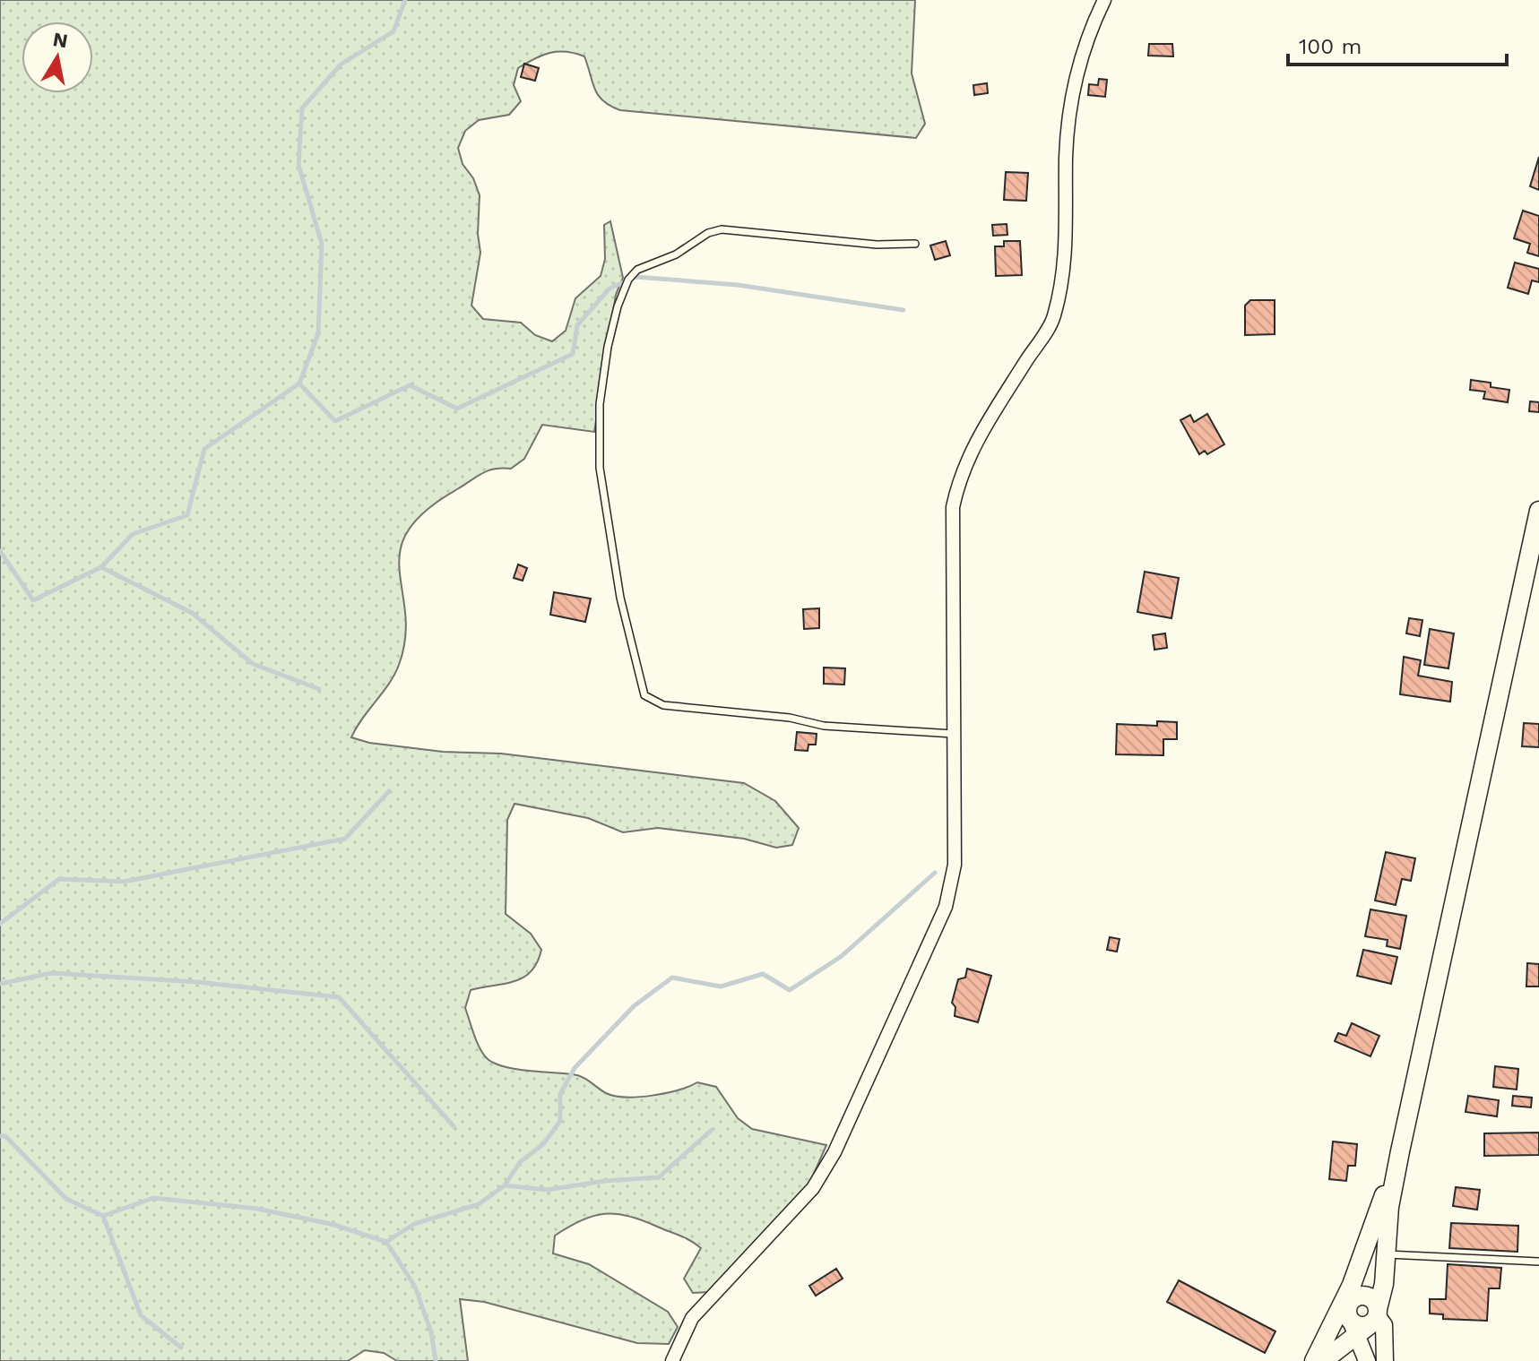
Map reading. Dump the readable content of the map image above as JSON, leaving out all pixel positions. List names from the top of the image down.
{
  "scale_bar": "100 m",
  "north": "top"
}
